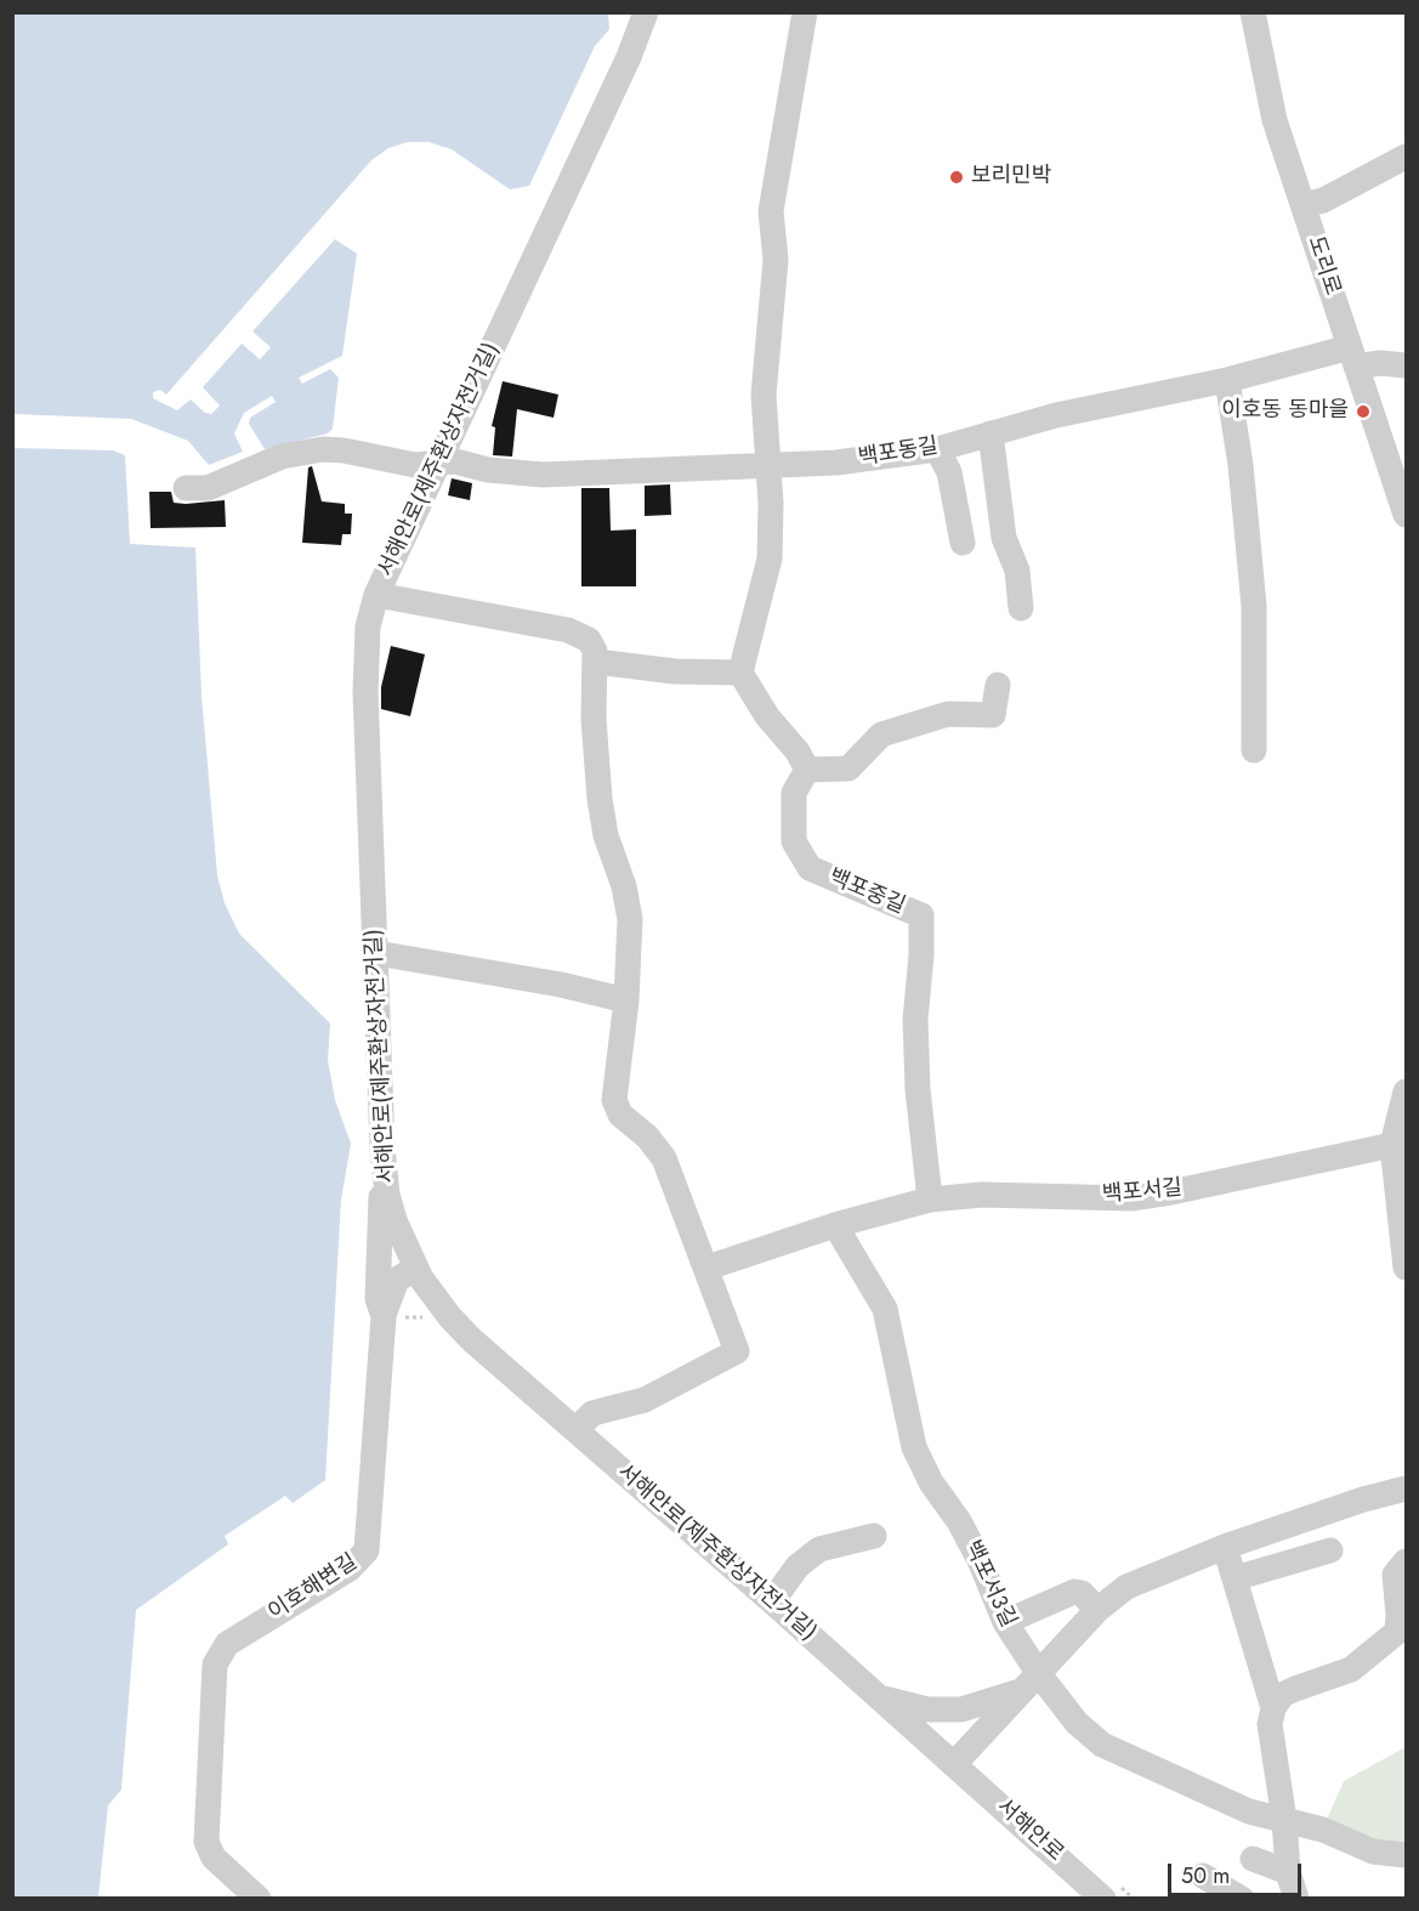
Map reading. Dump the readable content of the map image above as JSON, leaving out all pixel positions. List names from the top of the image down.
{
  "streets": {
    "street": [
      "도리로",
      "백포동길",
      "서해안로(제주환상자전거길)",
      "백포중길",
      "백포서길",
      "백포서3길",
      "이호해변길",
      "서해안로"
    ]
  },
  "crossings": [
    ["도리로", "백포동길"],
    ["백포동길", "서해안로(제주환상자전거길)"],
    ["서해안로(제주환상자전거길)", "이호해변길"],
    ["서해안로(제주환상자전거길)", "서해안로"],
    ["백포중길", "백포서길"],
    ["백포서길", "백포서3길"]
  ],
  "places": ["보리민박", "이호동 동마을"],
  "scale_bar": "50 m"
}
